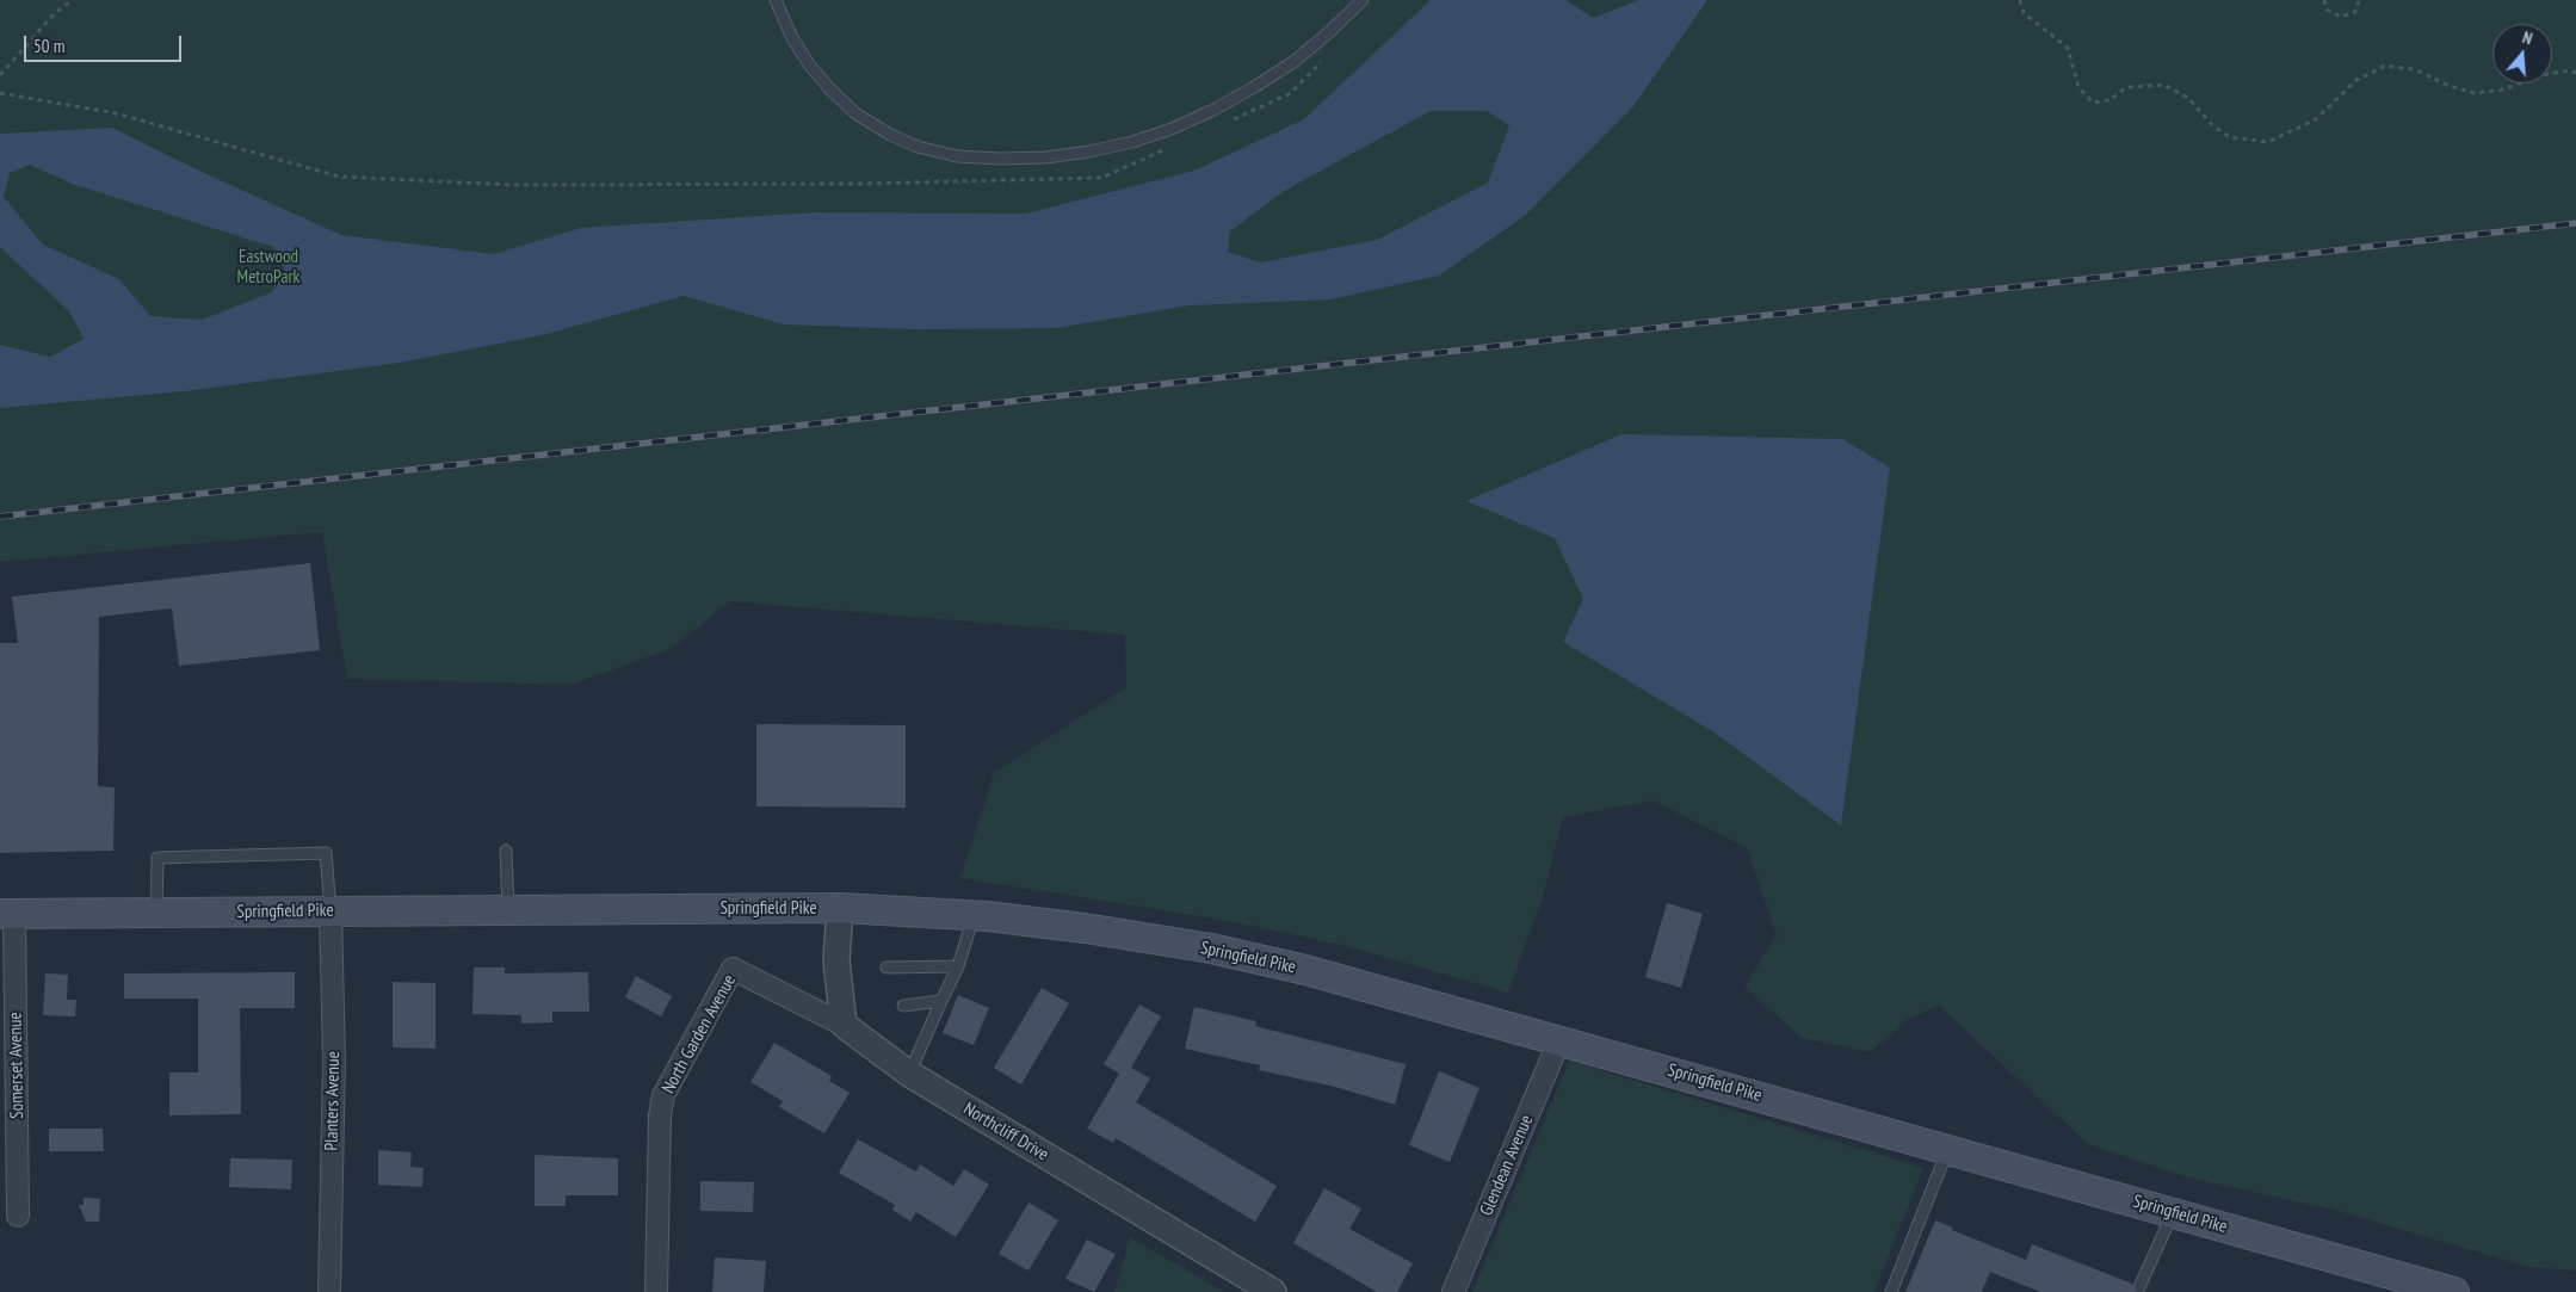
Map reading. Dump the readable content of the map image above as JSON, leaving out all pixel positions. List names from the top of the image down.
{
  "streets": {
    "main road": ["Springfield Pike"],
    "street": [
      "North Garden Avenue",
      "Somerset Avenue",
      "Planters Avenue",
      "Northcliff Drive",
      "Glendean Avenue"
    ]
  },
  "crossings": [
    ["Springfield Pike", "Somerset Avenue"],
    ["Springfield Pike", "Planters Avenue"],
    ["Springfield Pike", "Glendean Avenue"],
    ["North Garden Avenue", "Northcliff Drive"]
  ],
  "parks": ["Eastwood MetroPark"],
  "scale_bar": "50 m",
  "north": "top"
}
